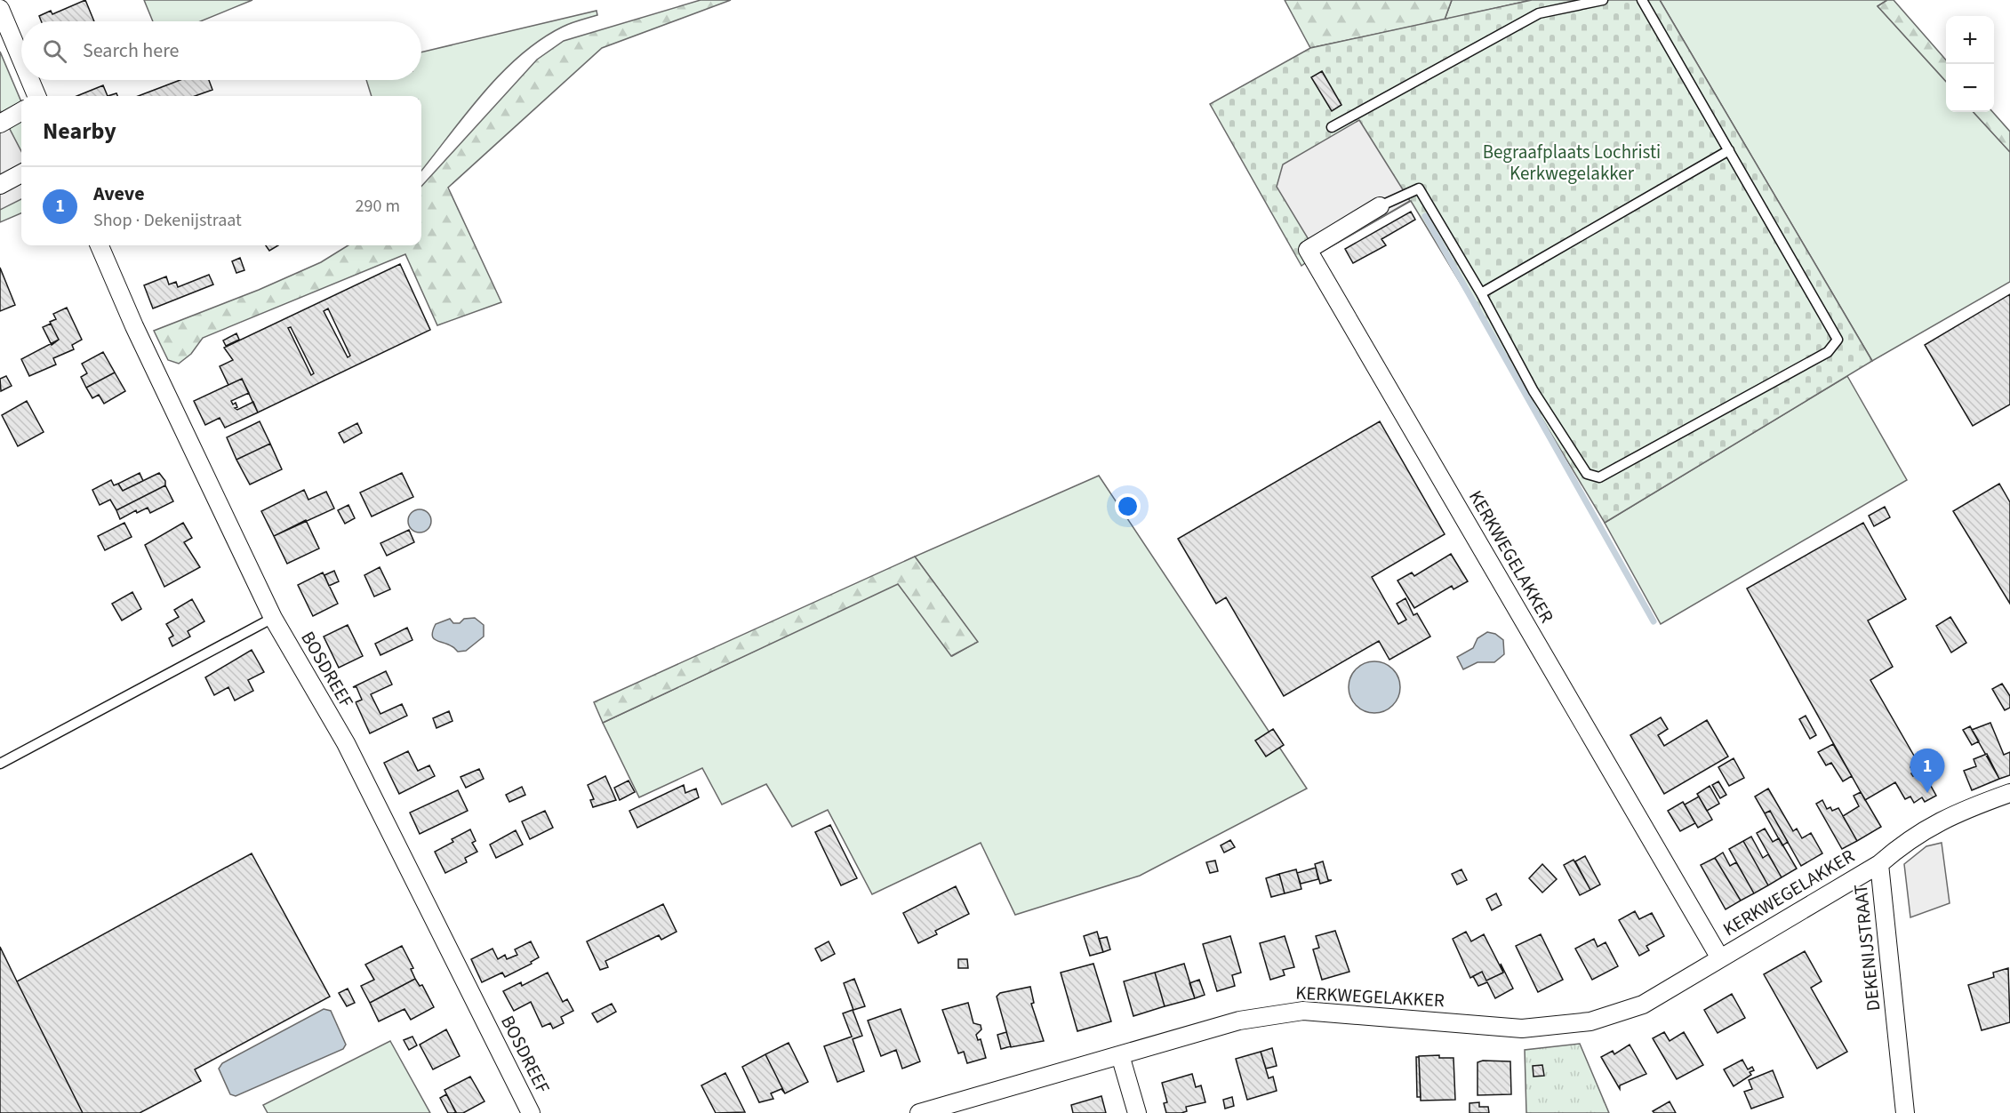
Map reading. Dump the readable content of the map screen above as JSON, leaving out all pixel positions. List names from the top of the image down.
{
  "streets": {
    "street": ["KERKWEGELAKKER", "BOSDREEF", "DEKENIJSTRAAT"]
  },
  "crossings": [
    ["KERKWEGELAKKER", "DEKENIJSTRAAT"]
  ],
  "parks": ["Begraafplaats Lochristi Kerkwegelakker"],
  "page": {
    "map_buttons": ["+", "−"],
    "search": "Search here",
    "heading": "Nearby",
    "list": [
      {
        "mark": "1",
        "name": "Aveve",
        "note": "Shop · Dekenijstraat",
        "value": "290 m"
      }
    ],
    "pins": "1"
  }
}
